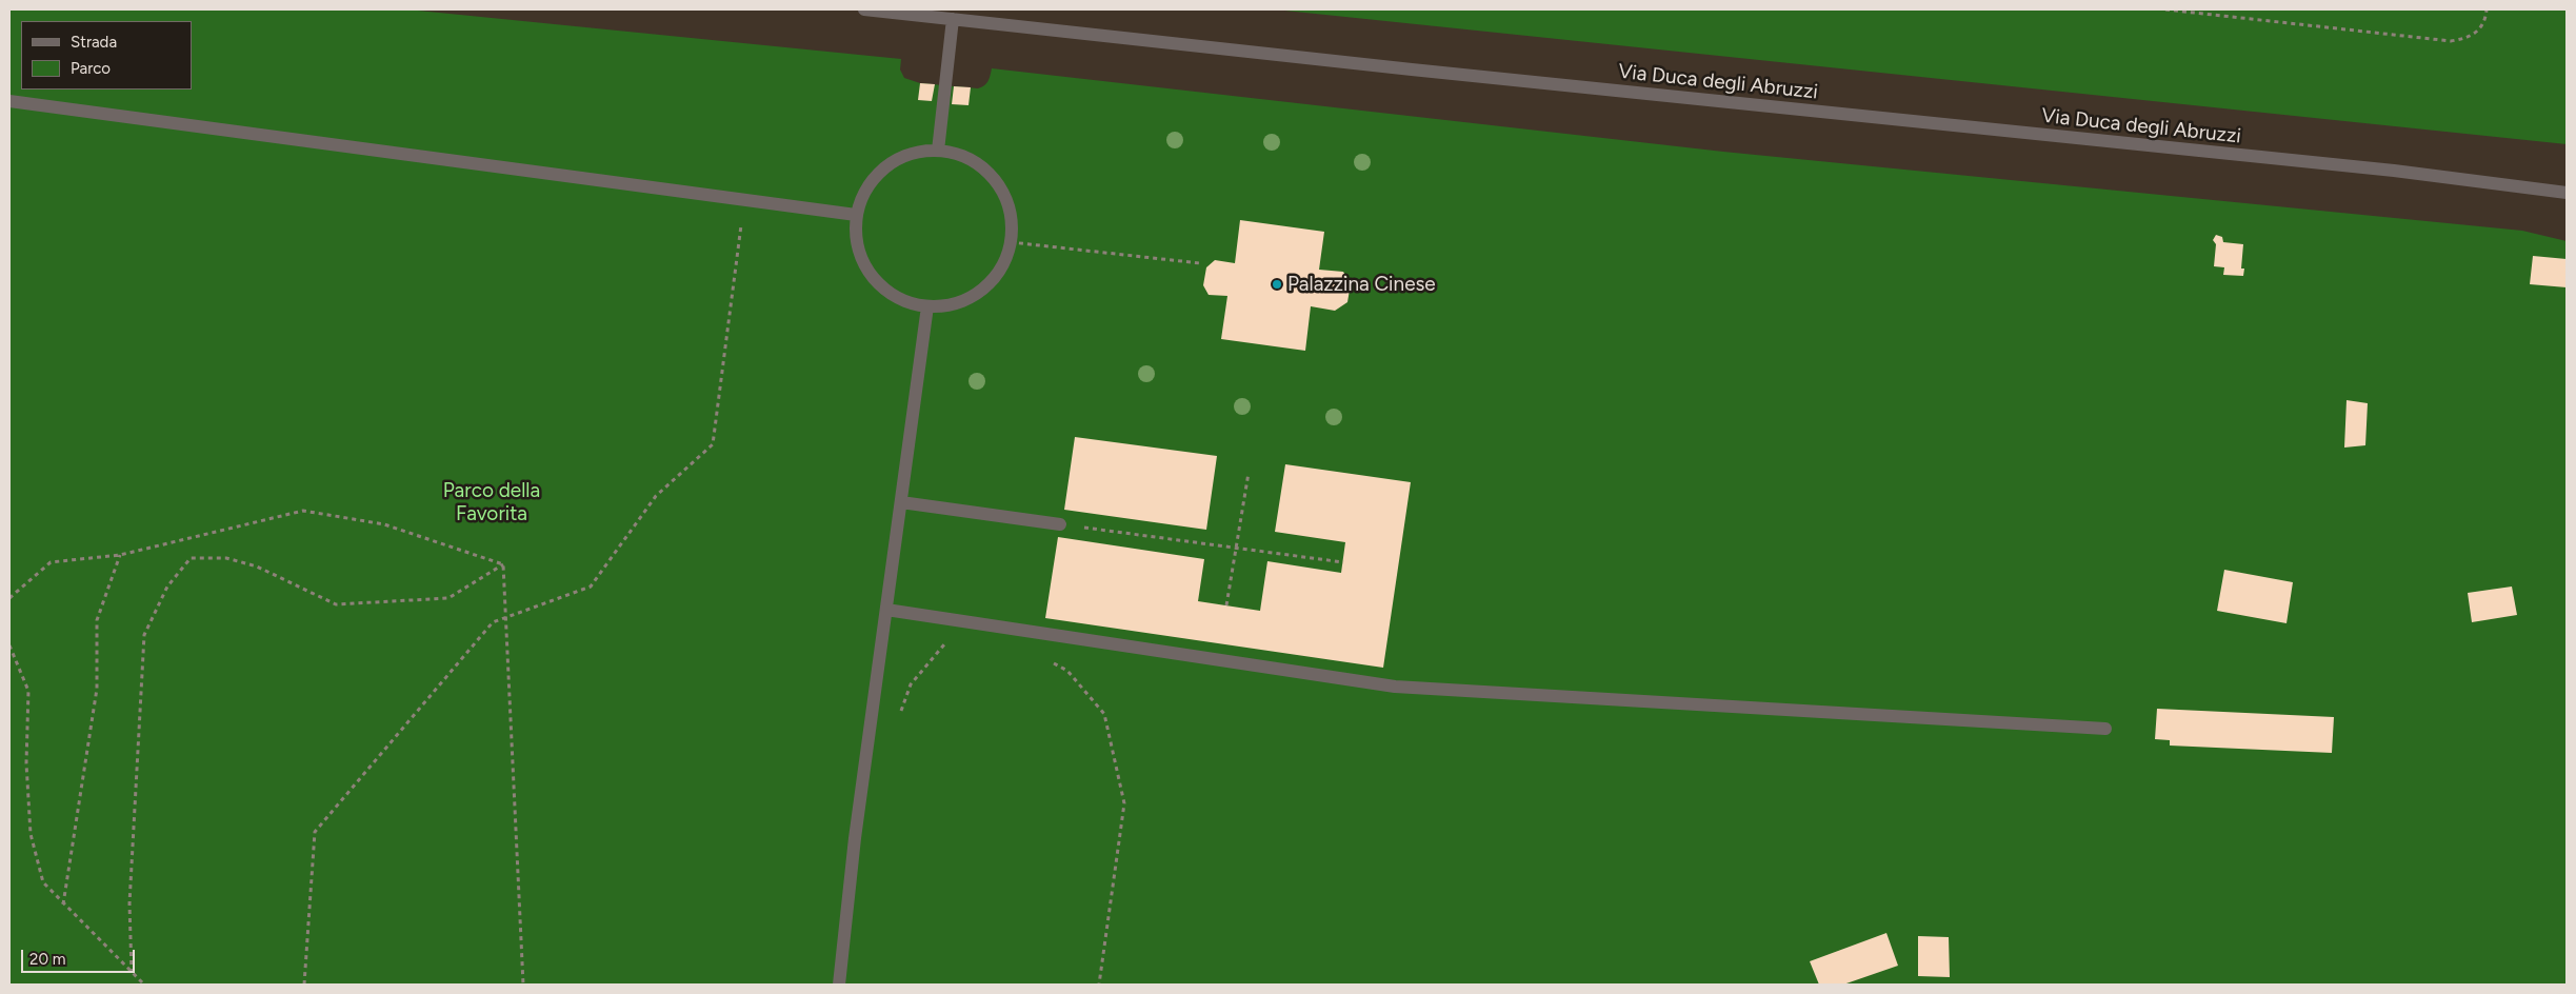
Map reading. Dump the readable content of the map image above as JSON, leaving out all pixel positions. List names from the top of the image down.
{
  "streets": {
    "street": ["Via Duca degli Abruzzi"]
  },
  "parks": ["Parco della Favorita"],
  "places": ["Palazzina Cinese"],
  "legend": ["Strada", "Parco"],
  "scale_bar": "20 m"
}
